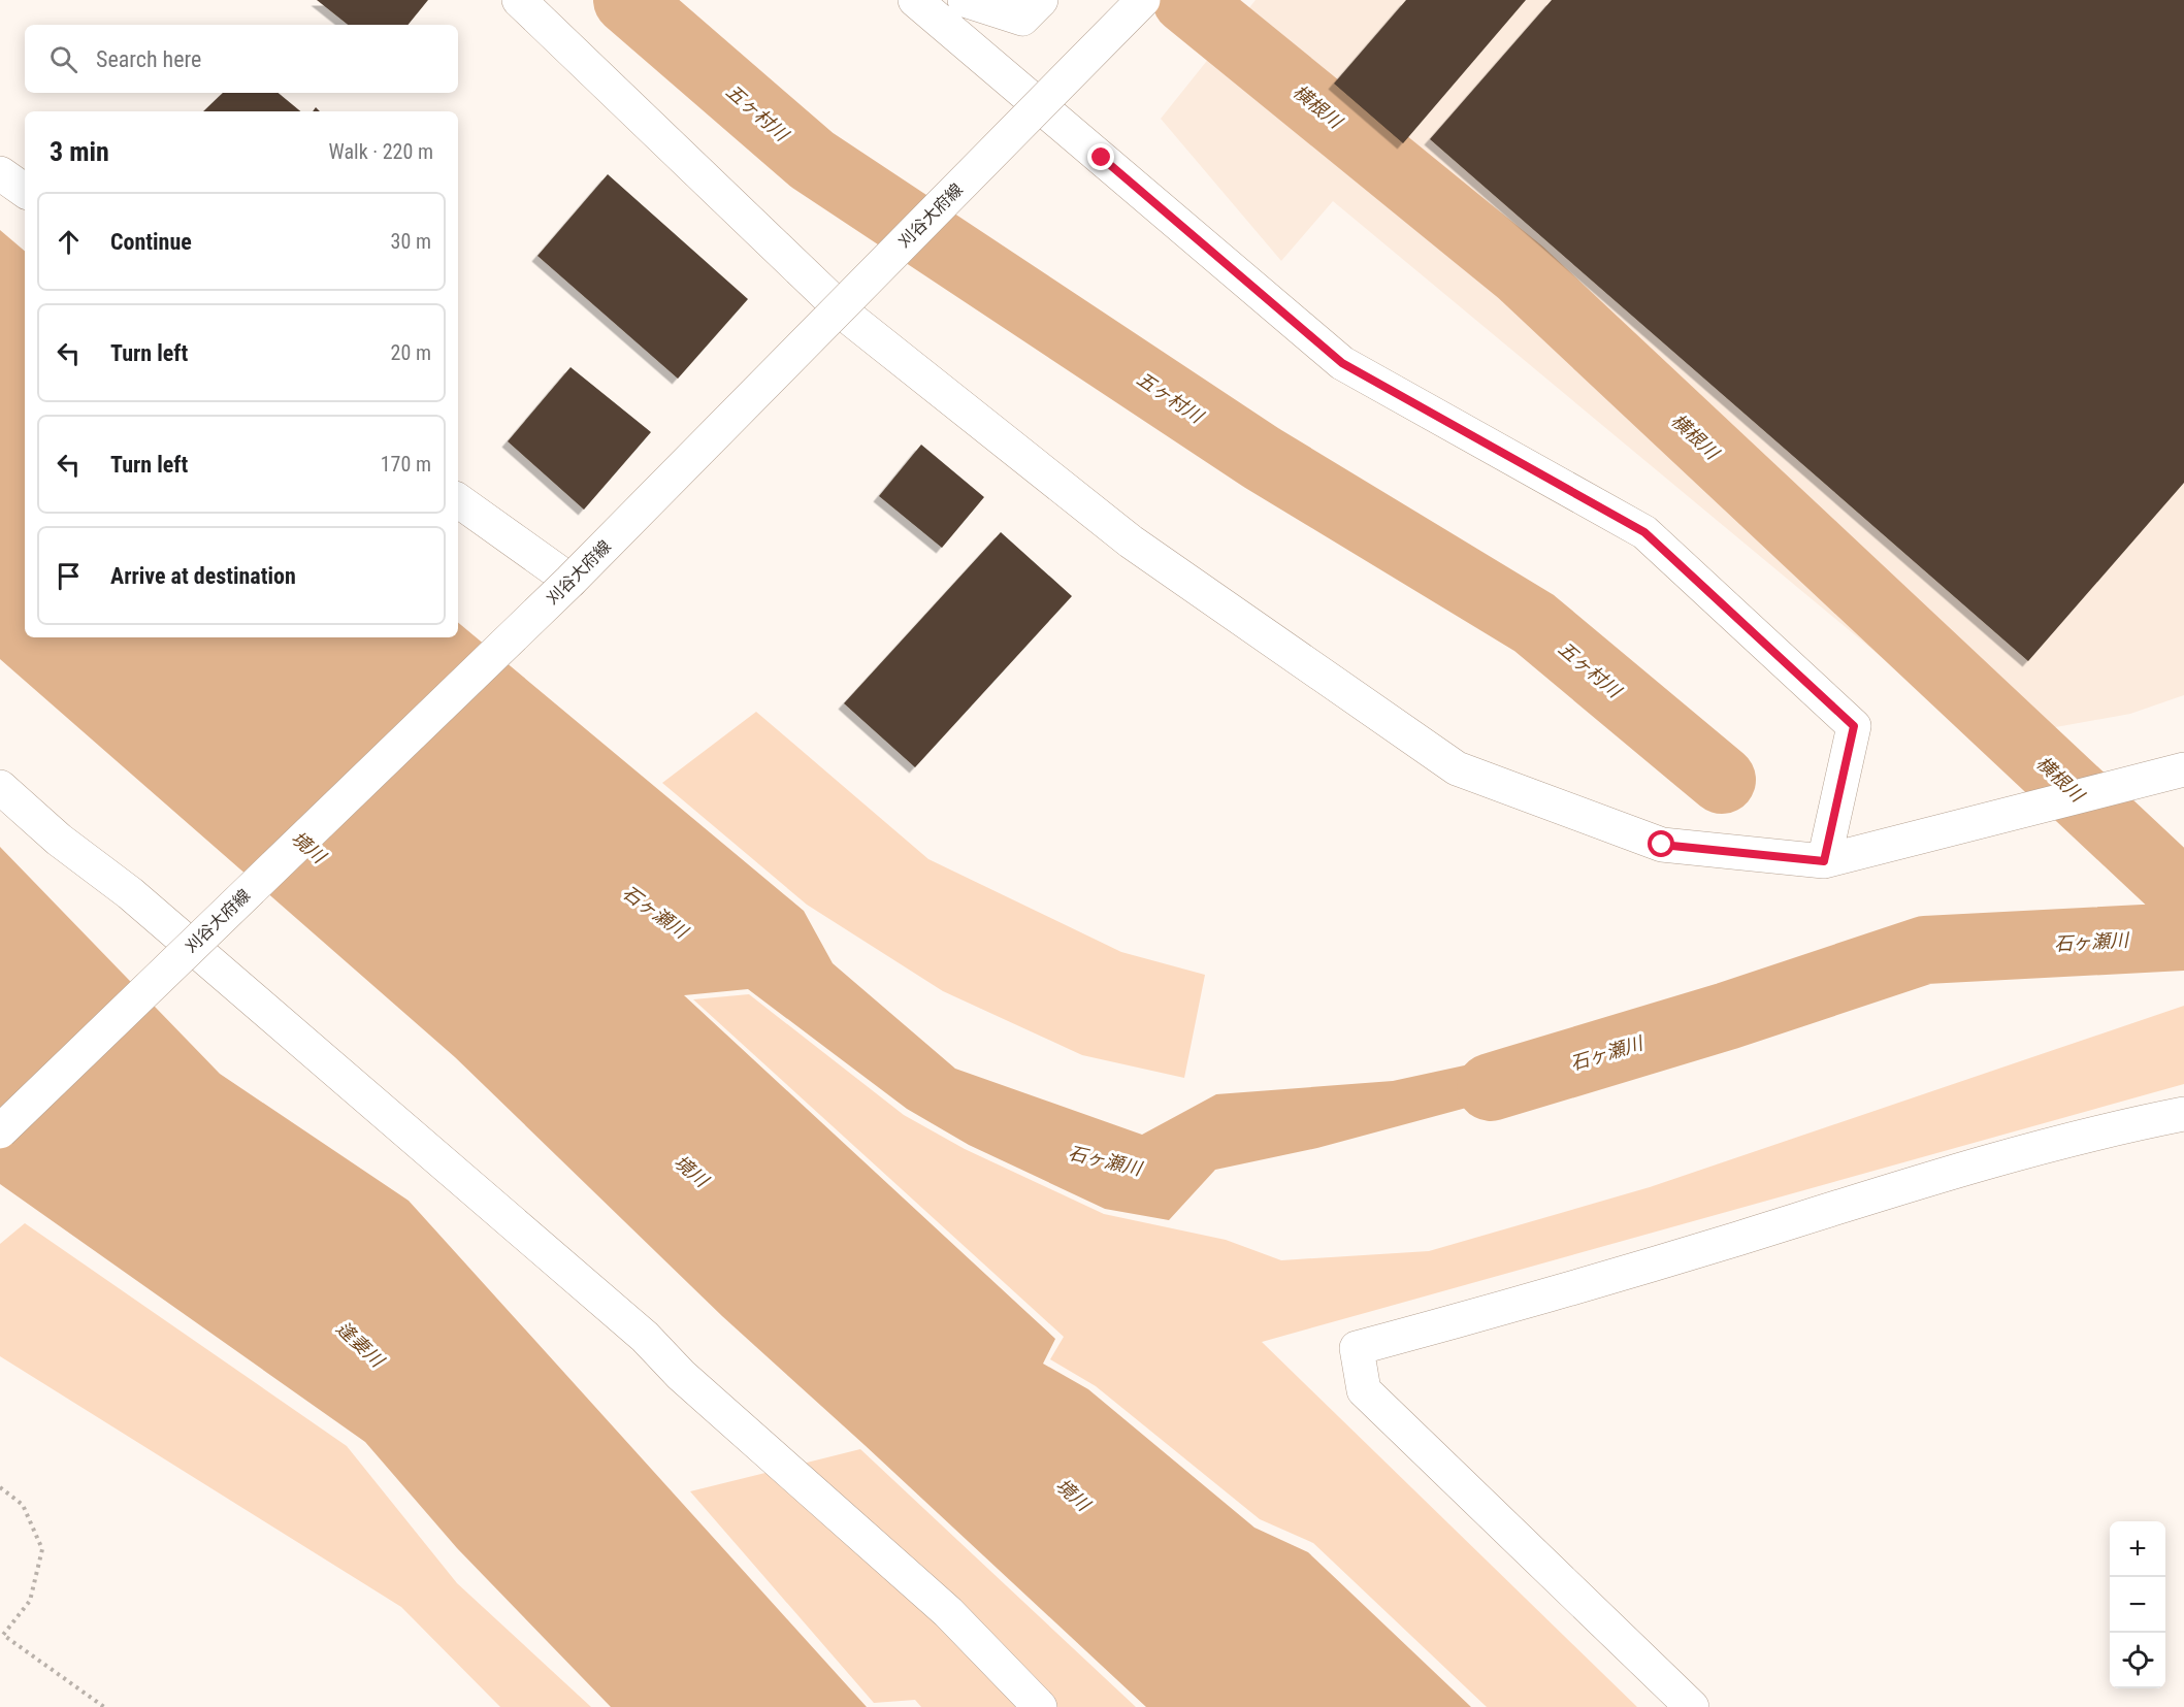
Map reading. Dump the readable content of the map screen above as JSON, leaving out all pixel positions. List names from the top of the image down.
{
  "streets": {
    "street": ["刈谷大府線"]
  },
  "water": [
    "横根川",
    "五ヶ村川",
    "境川",
    "石ヶ瀬川",
    "逢妻川"
  ],
  "page": {
    "search": "Search here",
    "heading": ["3 min", "Walk · 220 m"],
    "list": [
      ["Continue", "30 m"],
      ["Turn left", "20 m"],
      ["Turn left", "170 m"],
      "Arrive at destination"
    ],
    "map_buttons": ["+", "−"]
  }
}
